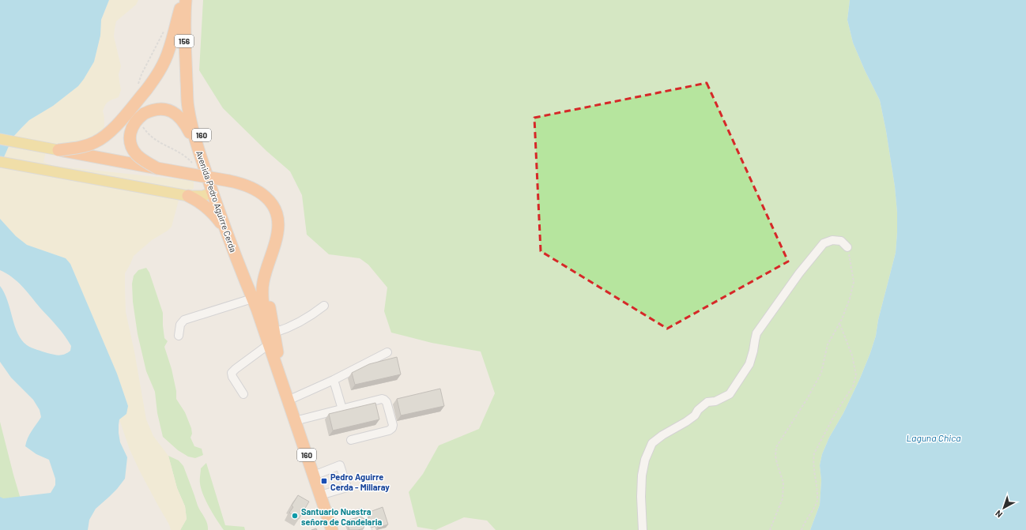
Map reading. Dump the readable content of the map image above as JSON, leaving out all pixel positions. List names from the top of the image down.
{
  "streets": {
    "highway": ["156", "160", "Avenida Pedro Aguirre Cerda"]
  },
  "crossings": [
    ["156", "Avenida Pedro Aguirre Cerda"]
  ],
  "water": ["Laguna Chica"],
  "places": {
    "transit": ["Pedro Aguirre Cerda - Millaray"],
    "other": ["Santuario Nuestra señora de Candelaria"]
  },
  "north": "bottom left"
}
